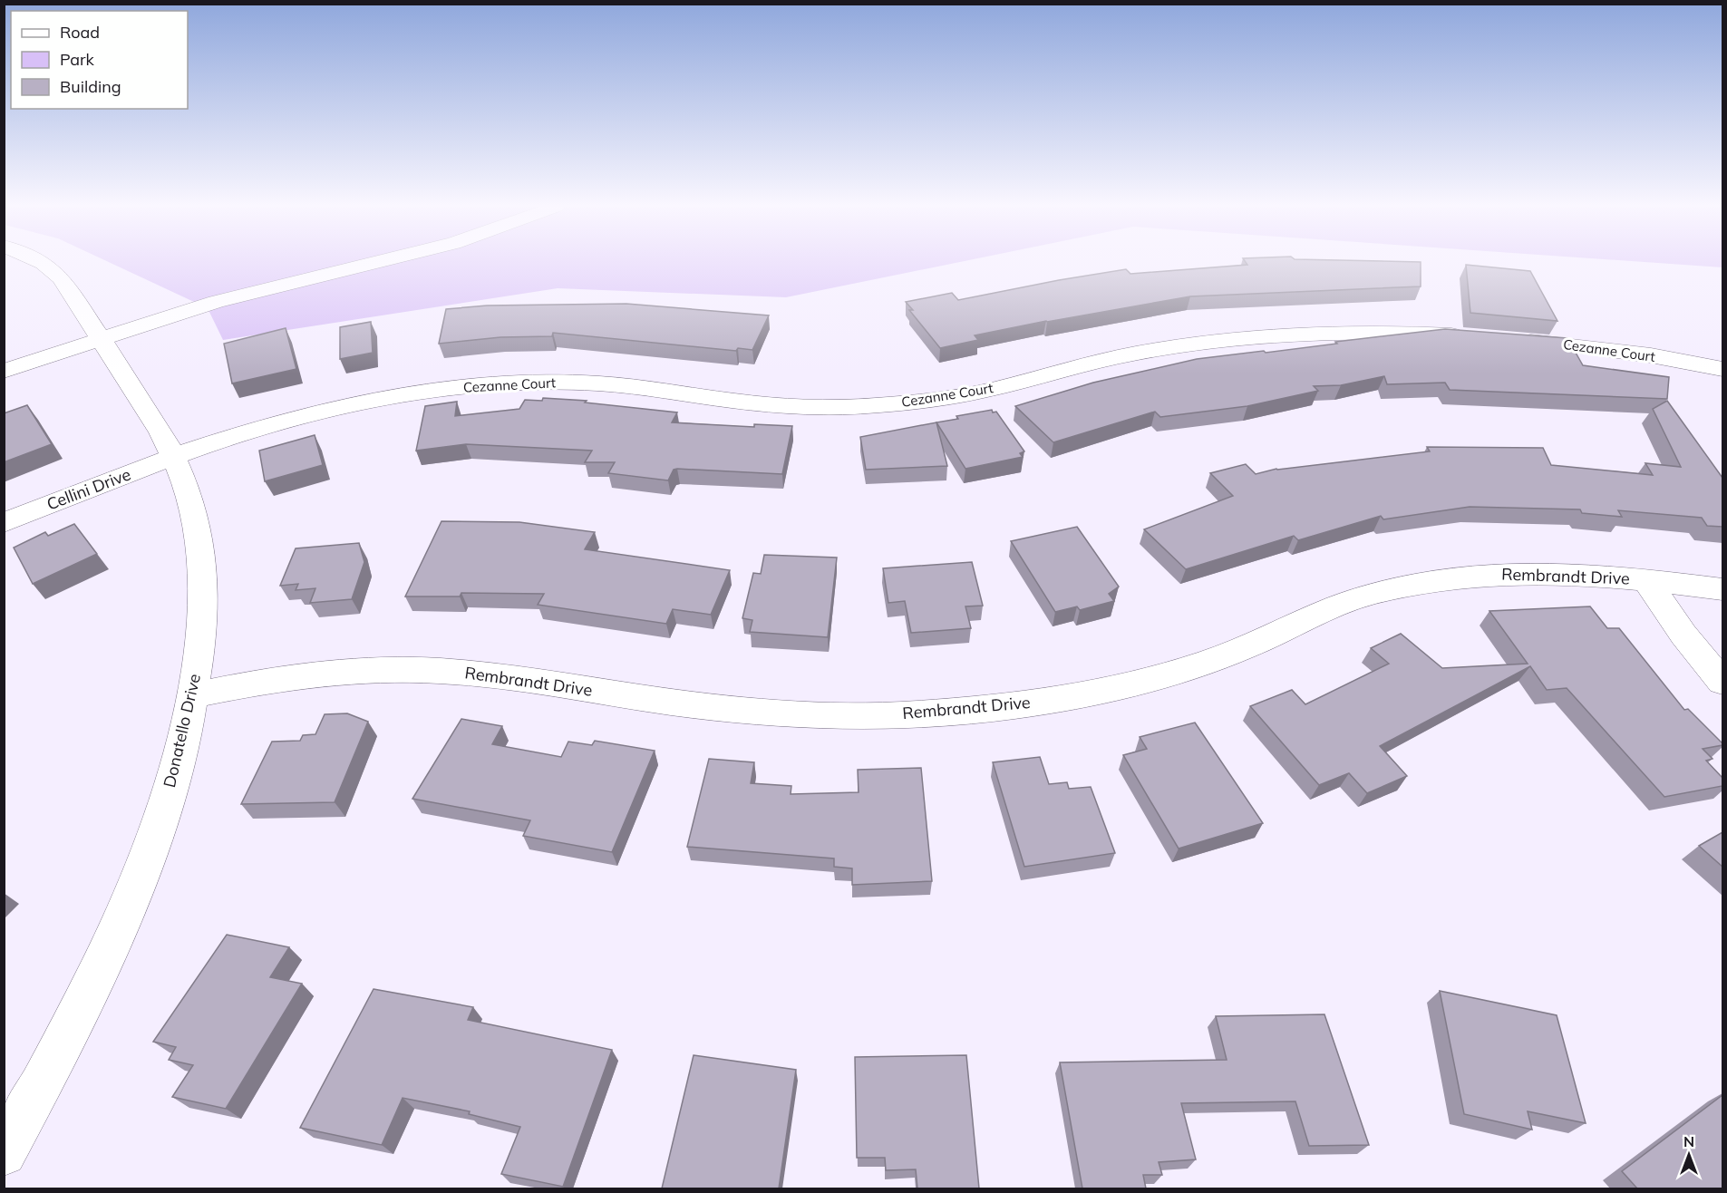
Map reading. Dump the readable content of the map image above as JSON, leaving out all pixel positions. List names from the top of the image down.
{
  "streets": {
    "street": [
      "Cezanne Court",
      "Cellini Drive",
      "Rembrandt Drive",
      "Donatello Drive"
    ]
  },
  "crossings": [
    ["Cezanne Court", "Cellini Drive"],
    ["Cezanne Court", "Donatello Drive"],
    ["Cellini Drive", "Donatello Drive"],
    ["Rembrandt Drive", "Donatello Drive"]
  ],
  "legend": ["Road", "Park", "Building"],
  "north": "top"
}
